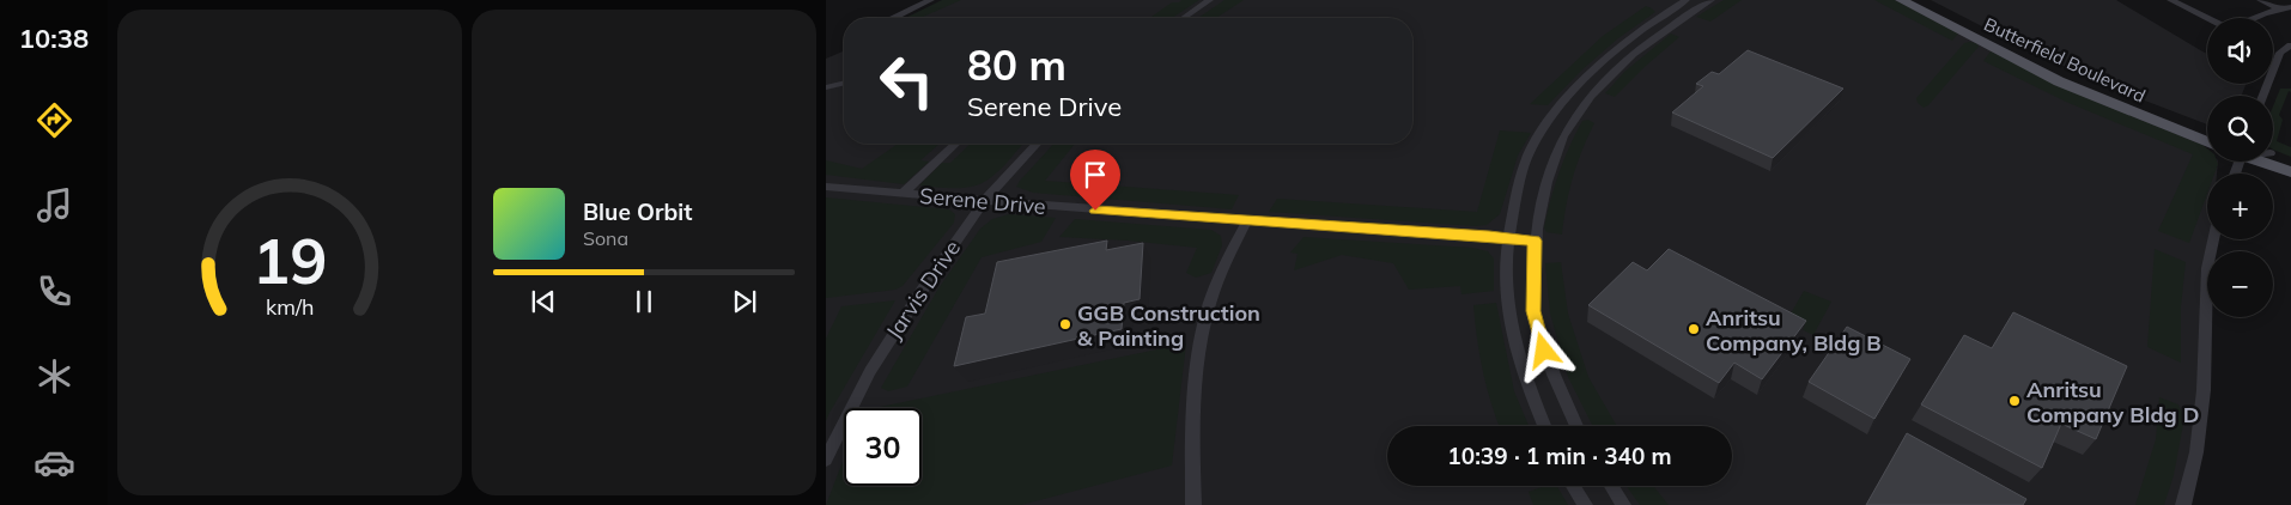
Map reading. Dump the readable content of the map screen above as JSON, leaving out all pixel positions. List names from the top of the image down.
{
  "streets": {
    "main road": ["Butterfield Boulevard"],
    "street": ["Serene Drive", "Jarvis Drive"]
  },
  "crossings": [
    ["Serene Drive", "Jarvis Drive"]
  ],
  "places": ["GGB Construction & Painting", "Anritsu Company, Bldg B", "Anritsu Company Bldg D"],
  "page": {
    "tabs": "10:38",
    "map_buttons": ["+", "−"],
    "turn": ["80 m", "Serene Drive"],
    "song": ["Blue Orbit", "Sona"],
    "limit": "30",
    "trip": "10:39 · 1 min · 340 m",
    "gauge": ["19", "km/h"]
  }
}
